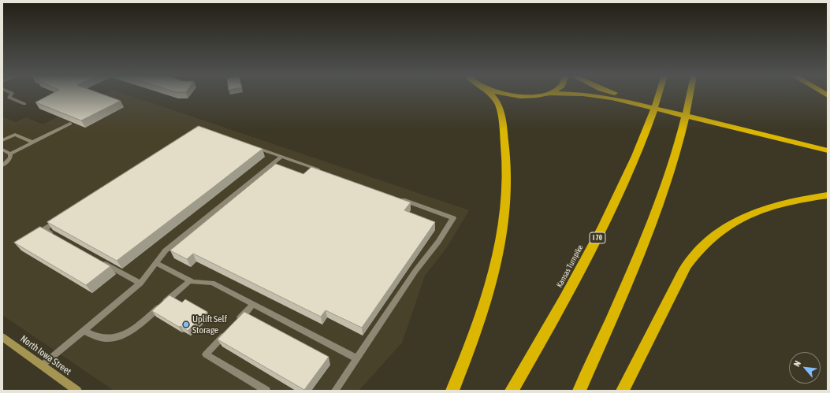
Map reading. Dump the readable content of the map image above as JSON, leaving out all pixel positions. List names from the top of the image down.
{
  "streets": {
    "highway": ["I 70", "Kansas Turnpike"],
    "main road": ["North Iowa Street"]
  },
  "places": ["Uplift Self Storage"],
  "north": "top left"
}
